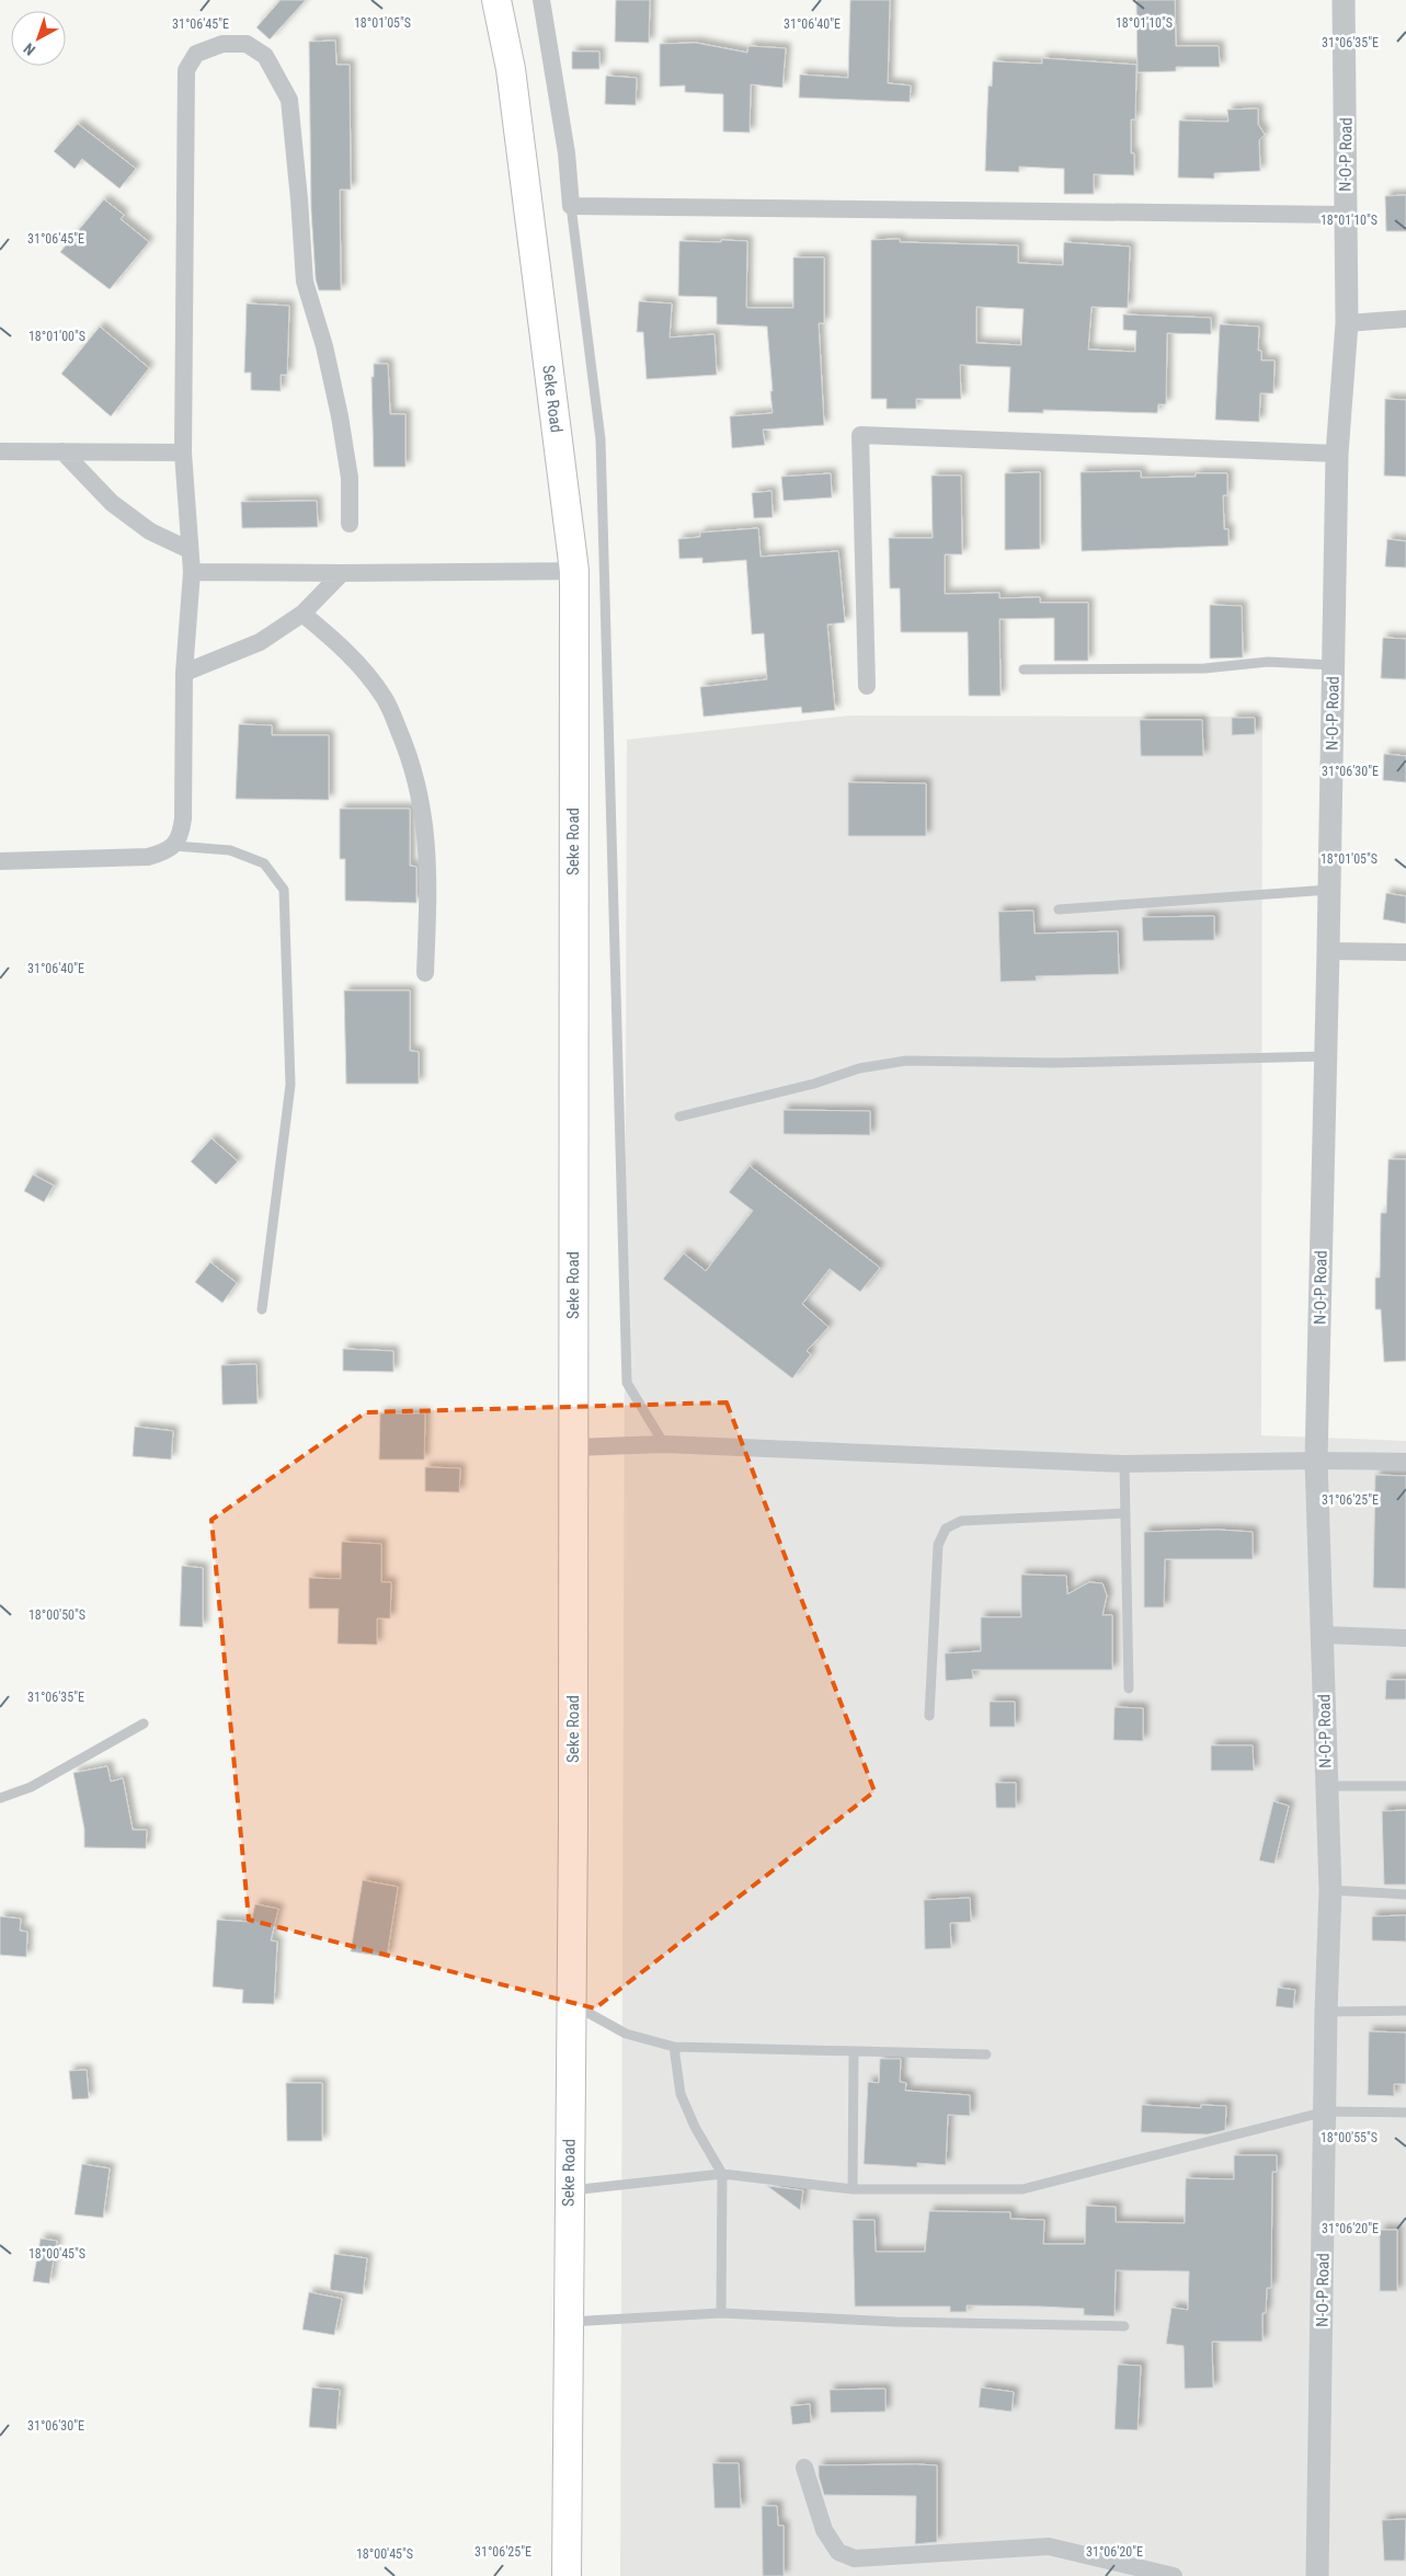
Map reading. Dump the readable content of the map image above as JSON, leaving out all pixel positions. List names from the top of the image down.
{
  "streets": {
    "main road": ["Seke Road"],
    "street": ["N-O-P Road"]
  },
  "north": "bottom left",
  "coordinates": [
    "18°01'05\"S",
    "18°01'10\"S",
    "31°06'45\"E",
    "31°06'40\"E",
    "31°06'35\"E",
    "18°01'00\"S",
    "31°06'30\"E",
    "31°06'25\"E",
    "18°00'50\"S",
    "18°00'55\"S",
    "31°06'20\"E",
    "18°00'45\"S"
  ]
}
